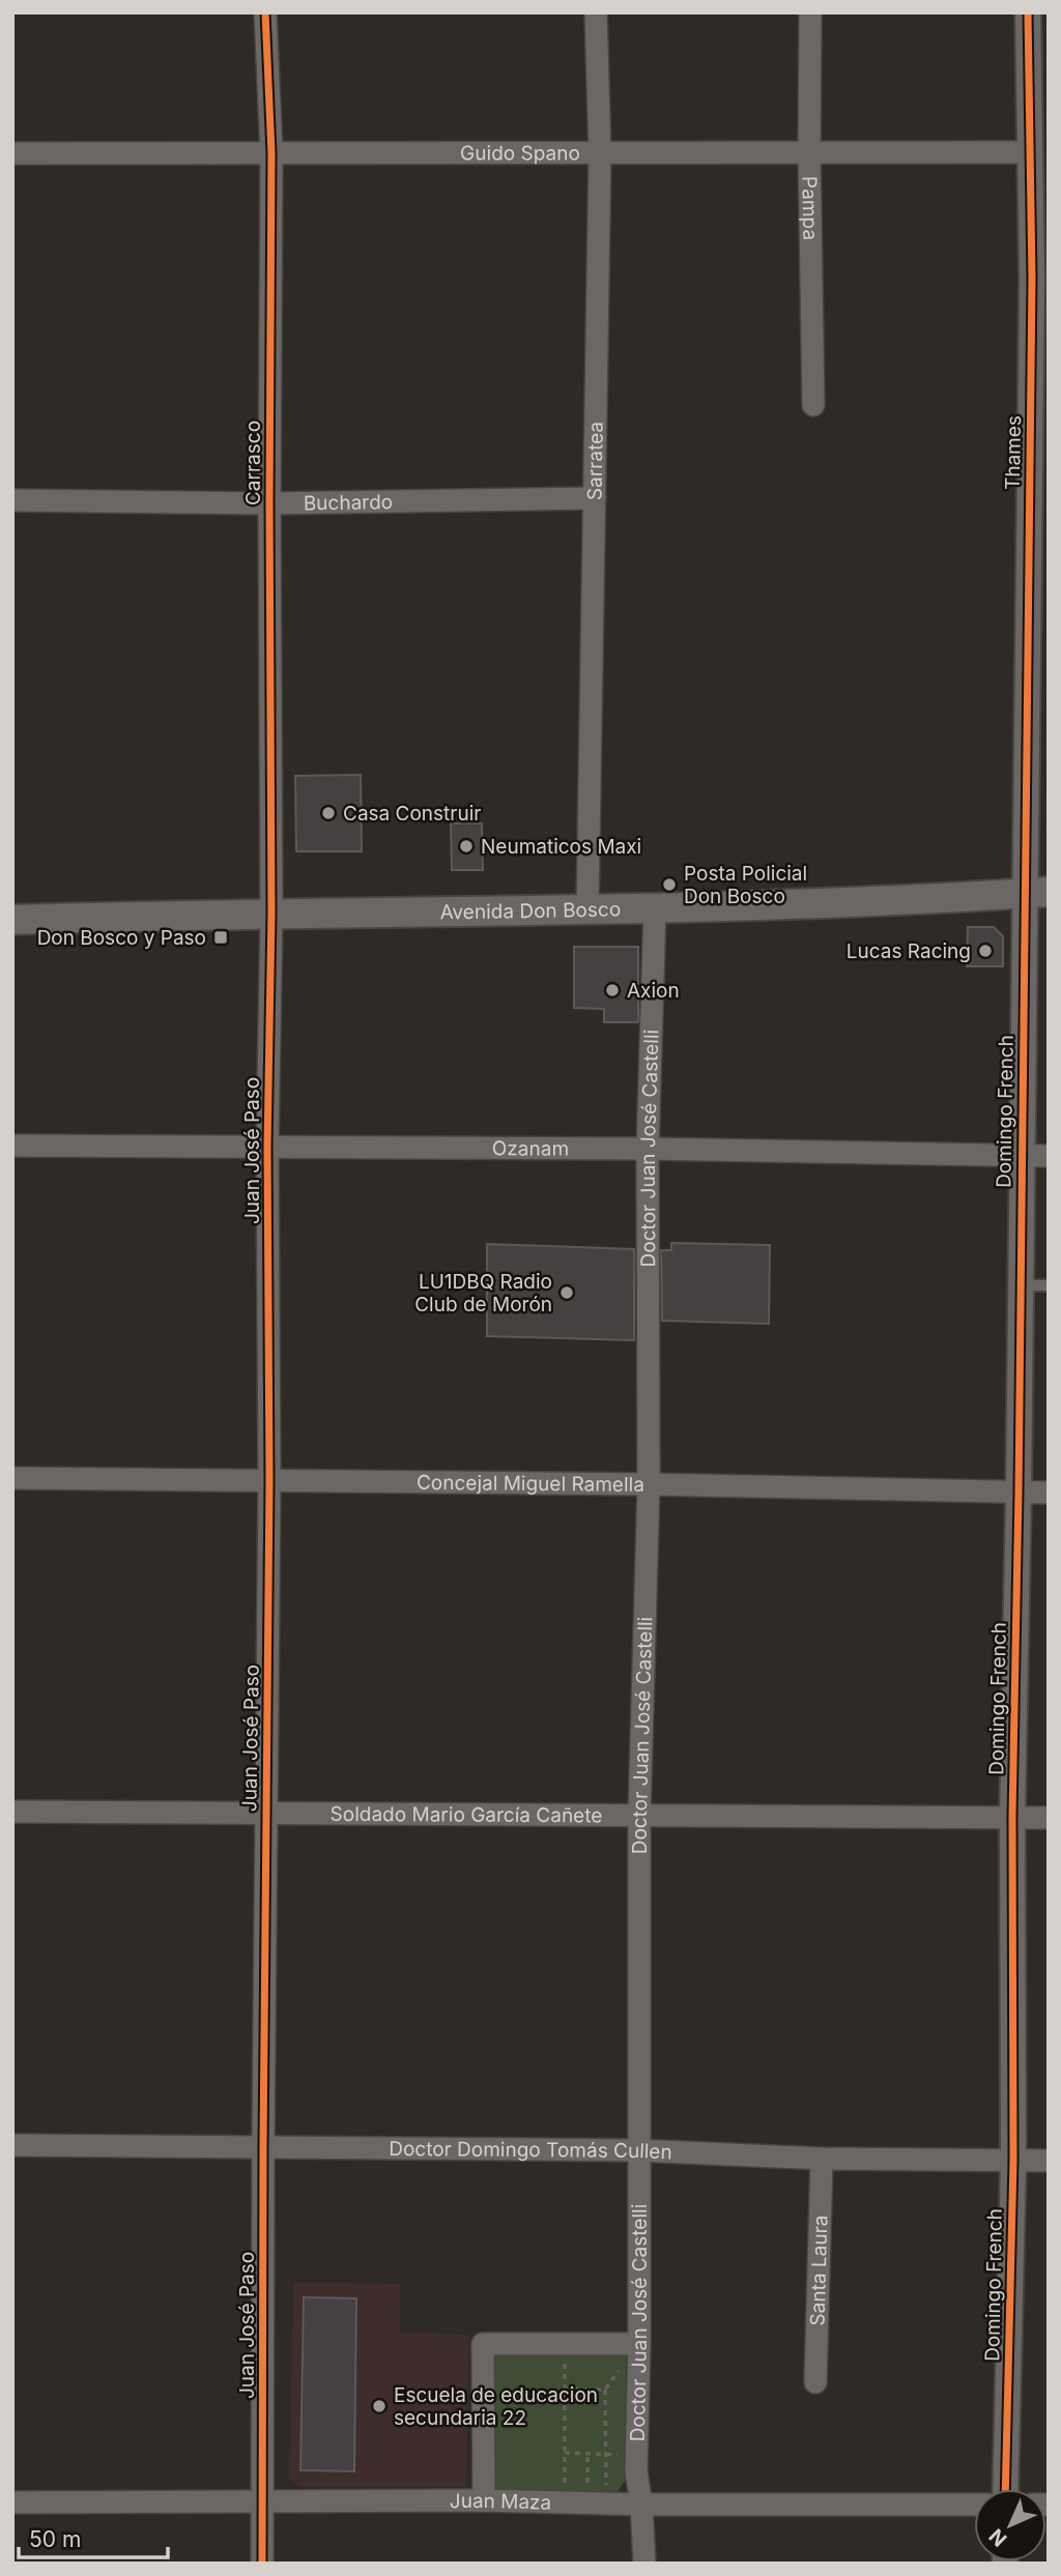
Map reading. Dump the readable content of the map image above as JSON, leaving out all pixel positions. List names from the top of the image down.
{
  "streets": {
    "main road": ["Avenida Don Bosco"],
    "street": [
      "Guido Spano",
      "Pampa",
      "Thames",
      "Sarratea",
      "Carrasco",
      "Buchardo",
      "Domingo French",
      "Ozanam",
      "Doctor Juan José Castelli",
      "Juan José Paso",
      "Concejal Miguel Ramella",
      "Soldado Mario García Cañete",
      "Doctor Domingo Tomás Cullen",
      "Santa Laura",
      "Juan Maza"
    ]
  },
  "crossings": [
    ["Guido Spano", "Pampa"],
    ["Guido Spano", "Thames"],
    ["Guido Spano", "Sarratea"],
    ["Guido Spano", "Carrasco"],
    ["Thames", "Avenida Don Bosco"],
    ["Thames", "Domingo French"],
    ["Sarratea", "Buchardo"],
    ["Sarratea", "Avenida Don Bosco"],
    ["Carrasco", "Buchardo"],
    ["Carrasco", "Avenida Don Bosco"],
    ["Carrasco", "Juan José Paso"],
    ["Avenida Don Bosco", "Domingo French"],
    ["Avenida Don Bosco", "Doctor Juan José Castelli"],
    ["Avenida Don Bosco", "Juan José Paso"],
    ["Domingo French", "Ozanam"],
    ["Domingo French", "Concejal Miguel Ramella"],
    ["Domingo French", "Soldado Mario García Cañete"],
    ["Domingo French", "Doctor Domingo Tomás Cullen"],
    ["Ozanam", "Doctor Juan José Castelli"],
    ["Ozanam", "Juan José Paso"],
    ["Doctor Juan José Castelli", "Concejal Miguel Ramella"],
    ["Doctor Juan José Castelli", "Soldado Mario García Cañete"],
    ["Doctor Juan José Castelli", "Doctor Domingo Tomás Cullen"],
    ["Doctor Juan José Castelli", "Juan Maza"],
    ["Juan José Paso", "Concejal Miguel Ramella"],
    ["Juan José Paso", "Soldado Mario García Cañete"],
    ["Juan José Paso", "Doctor Domingo Tomás Cullen"],
    ["Juan José Paso", "Juan Maza"],
    ["Doctor Domingo Tomás Cullen", "Santa Laura"]
  ],
  "places": {
    "other": [
      "Casa Construir",
      "Neumaticos Maxi",
      "Posta Policial Don Bosco",
      "Lucas Racing",
      "Axion",
      "LU1DBQ Radio Club de Morón",
      "Escuela de educacion secundaria 22"
    ],
    "transit": ["Don Bosco y Paso"]
  },
  "scale_bar": "50 m",
  "north": "bottom left"
}
